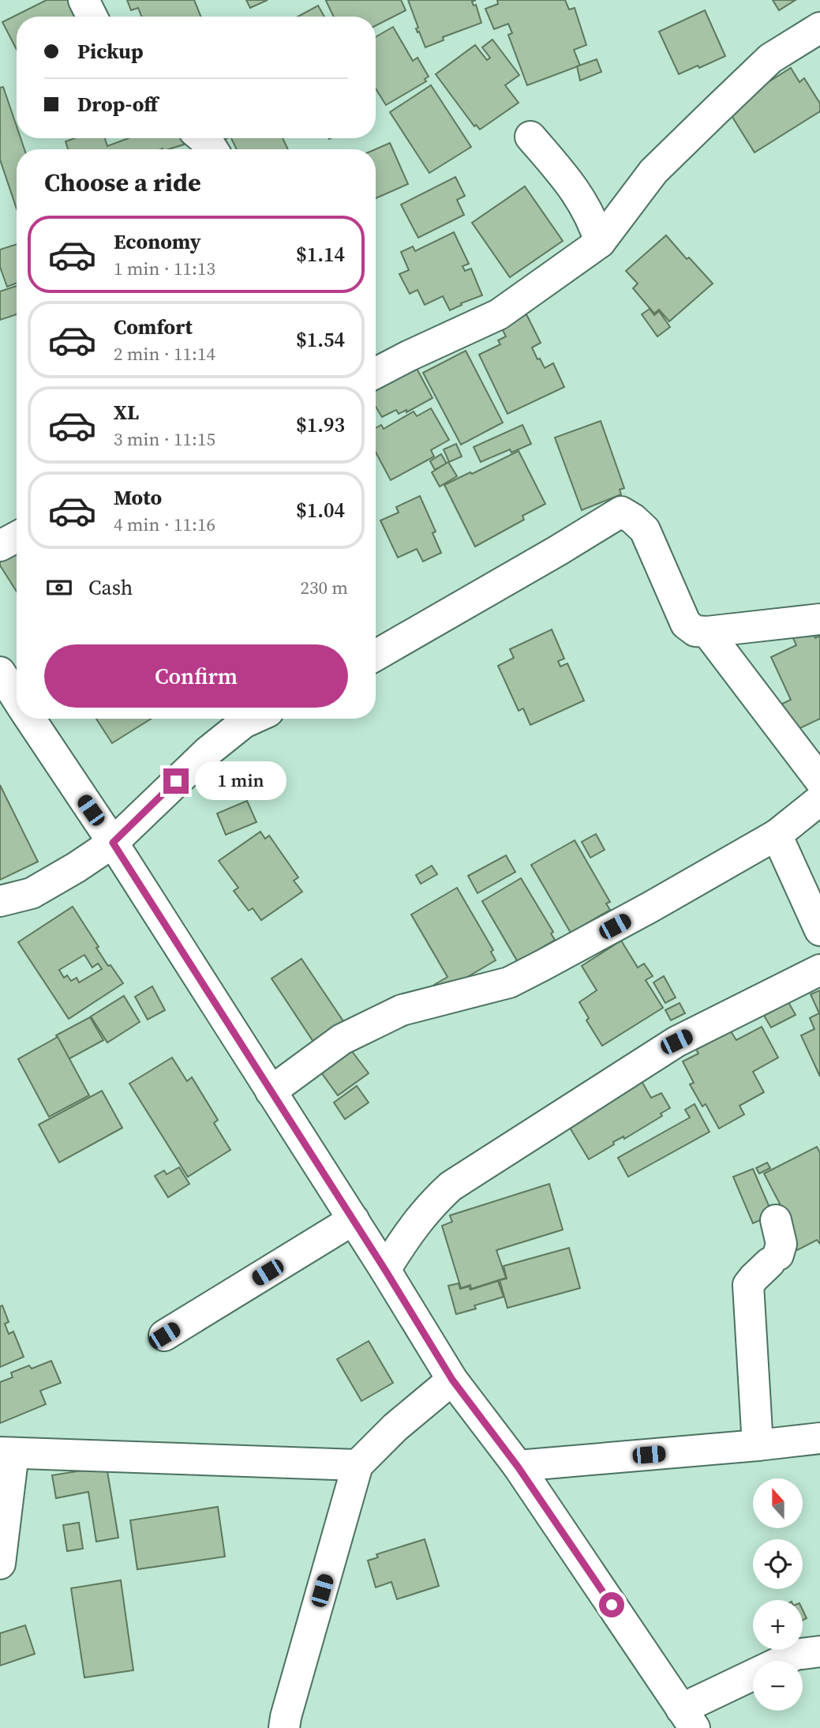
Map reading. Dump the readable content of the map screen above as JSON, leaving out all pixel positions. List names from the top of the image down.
{
  "north": "top",
  "page": {
    "banner": ["Pickup", "Drop-off"],
    "heading": "Choose a ride",
    "list": [
      {
        "name": "Economy",
        "note": "1 min · 11:13",
        "value": "$1.14"
      },
      {
        "name": "Comfort",
        "note": "2 min · 11:14",
        "value": "$1.54"
      },
      {
        "name": "XL",
        "note": "3 min · 11:15",
        "value": "$1.93"
      },
      {
        "name": "Moto",
        "note": "4 min · 11:16",
        "value": "$1.04"
      }
    ],
    "pay": ["Cash", "230 m"],
    "buttons": "Confirm",
    "bubble": "1 min",
    "map_buttons": ["+", "−"]
  }
}
